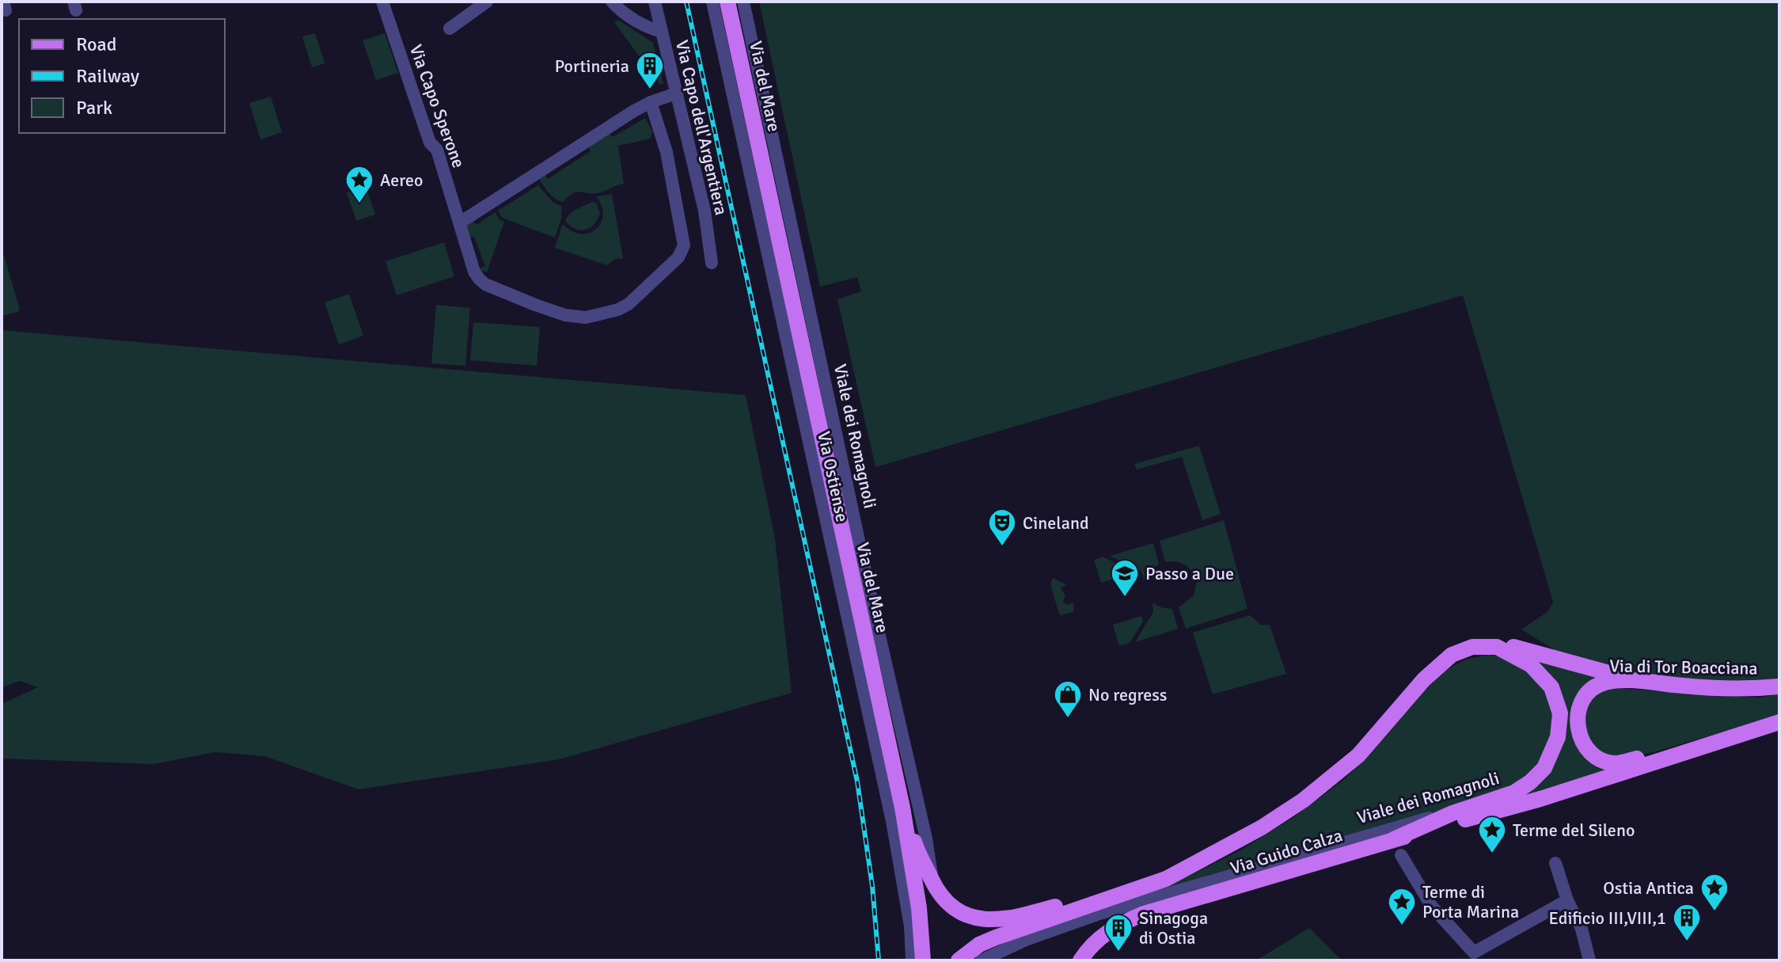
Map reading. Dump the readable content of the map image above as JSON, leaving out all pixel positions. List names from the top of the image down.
{
  "streets": {
    "main road": [
      "Via del Mare",
      "Viale dei Romagnoli",
      "Via di Tor Boacciana",
      "Via Guido Calza"
    ],
    "street": ["Via Capo Sperone", "Via Capo dell'Argentiera", "Via Ostiense"]
  },
  "crossings": [
    ["Via del Mare", "Viale dei Romagnoli"],
    ["Via di Tor Boacciana", "Via Guido Calza"]
  ],
  "places": {
    "building": ["Portineria", "Edificio III,VIII,1", "Sinagoga di Ostia"],
    "place": [
      "Aereo",
      "Terme del Sileno",
      "Ostia Antica",
      "Terme di Porta Marina"
    ],
    "theatre": ["Cineland"],
    "school or university": ["Passo a Due"],
    "shop": ["No regress"]
  },
  "legend": ["Road", "Railway", "Park"]
}
